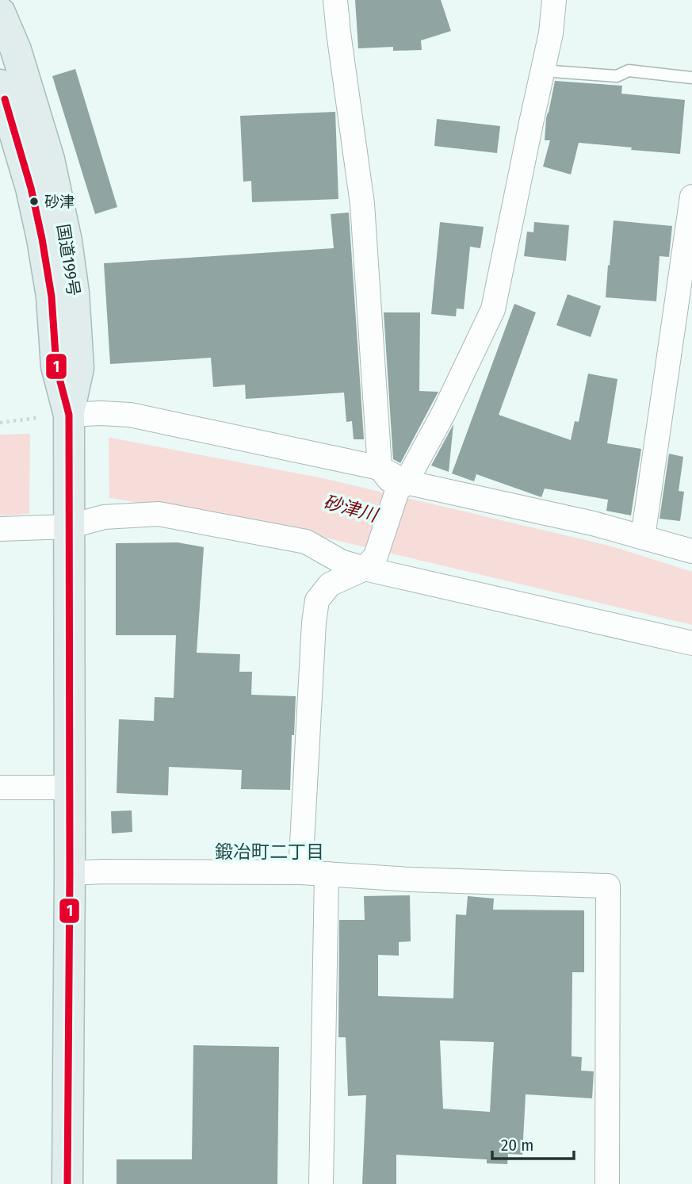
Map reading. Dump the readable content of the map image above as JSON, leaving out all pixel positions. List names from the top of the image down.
{
  "streets": {
    "highway": ["国道199号"]
  },
  "districts": ["鍛冶町二丁目"],
  "water": ["砂津川"],
  "places": ["砂津"],
  "lines": ["transit line 1"],
  "scale_bar": "20 m"
}
